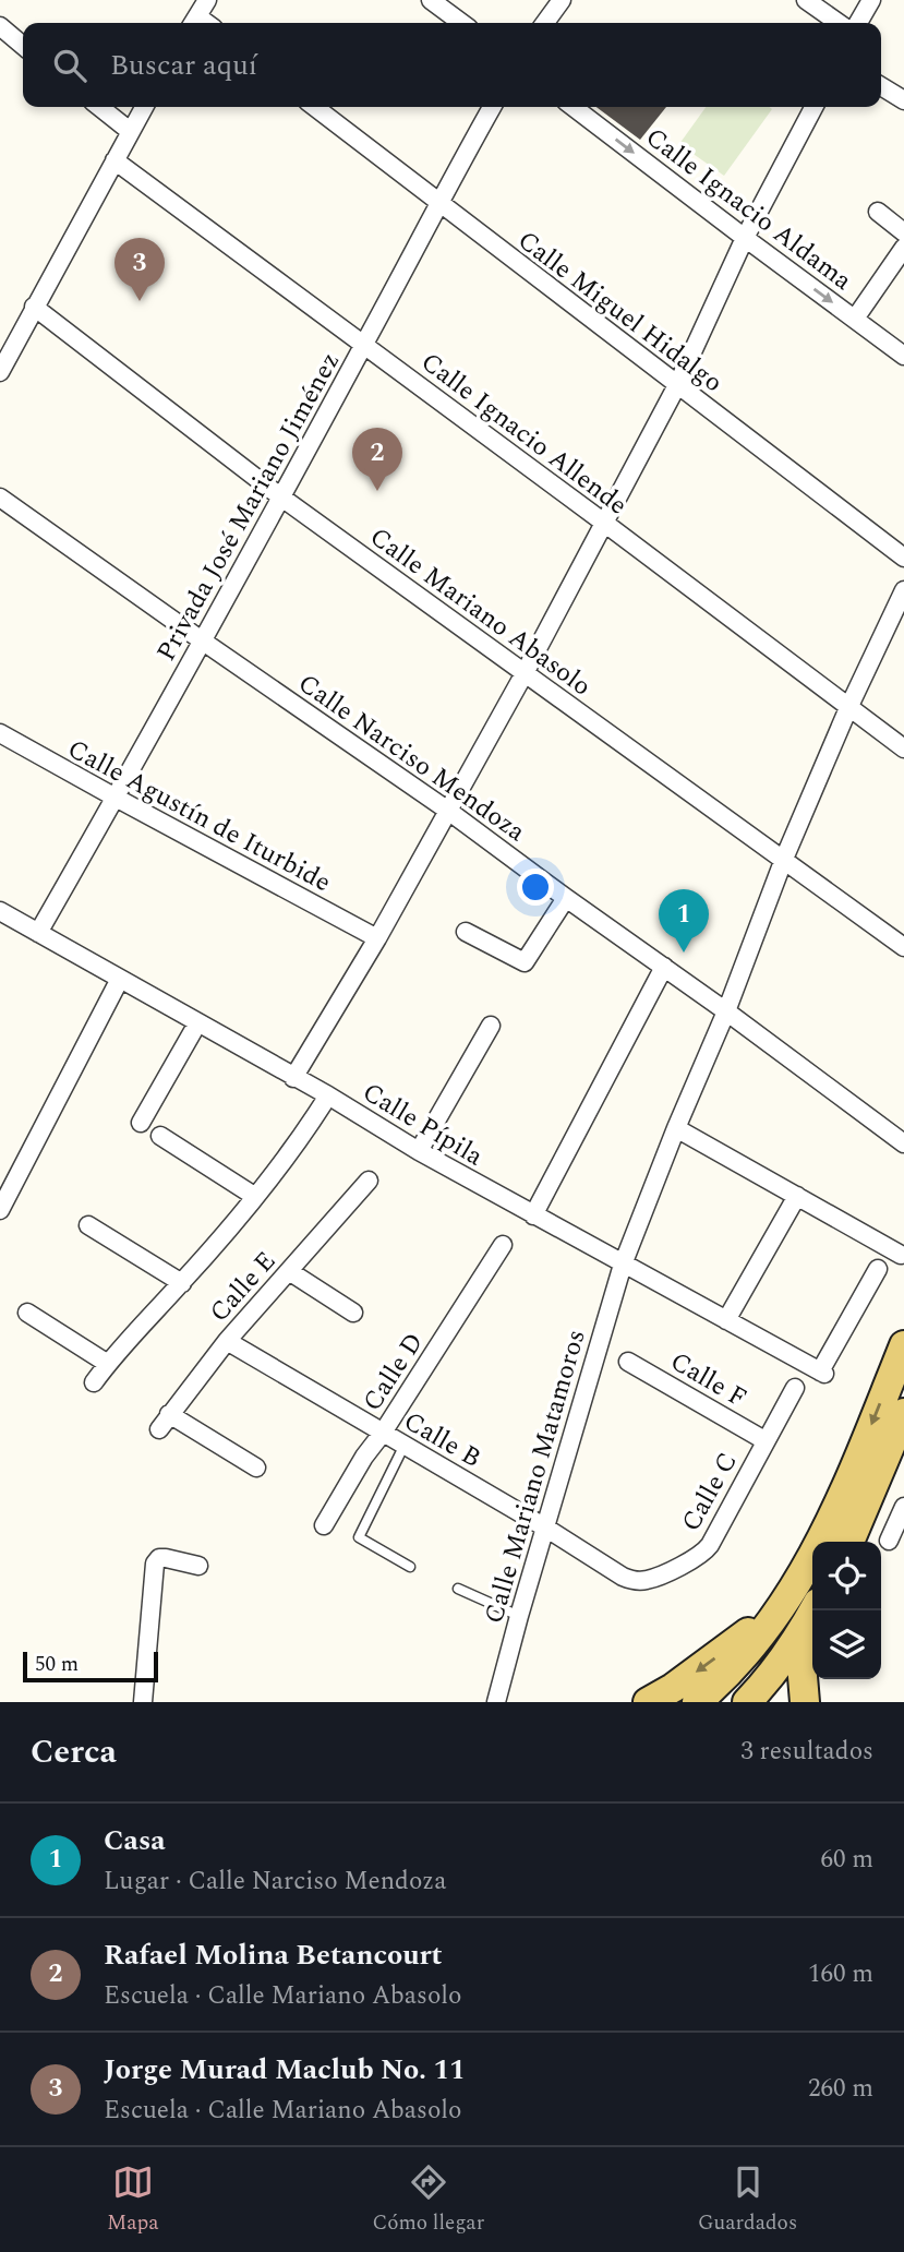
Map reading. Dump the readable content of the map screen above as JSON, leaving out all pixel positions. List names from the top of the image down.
{
  "streets": {
    "street": [
      "Calle Ignacio Aldama",
      "Calle Miguel Hidalgo",
      "Calle Ignacio Allende",
      "Privada José Mariano Jiménez",
      "Calle Mariano Abasolo",
      "Calle Narciso Mendoza",
      "Calle Agustín de Iturbide",
      "Calle Pípila",
      "Calle E",
      "Calle D",
      "Calle F",
      "Calle B",
      "Calle Mariano Matamoros",
      "Calle C"
    ]
  },
  "crossings": [
    ["Calle Miguel Hidalgo", "Privada José Mariano Jiménez"],
    ["Calle Ignacio Allende", "Privada José Mariano Jiménez"],
    ["Calle Ignacio Allende", "Calle Mariano Matamoros"],
    ["Privada José Mariano Jiménez", "Calle Mariano Abasolo"],
    ["Privada José Mariano Jiménez", "Calle Narciso Mendoza"],
    ["Privada José Mariano Jiménez", "Calle Agustín de Iturbide"],
    ["Privada José Mariano Jiménez", "Calle Pípila"],
    ["Calle Mariano Abasolo", "Calle Mariano Matamoros"],
    ["Calle Narciso Mendoza", "Calle Mariano Matamoros"],
    ["Calle Pípila", "Calle Mariano Matamoros"],
    ["Calle E", "Calle B"],
    ["Calle D", "Calle B"],
    ["Calle F", "Calle C"],
    ["Calle B", "Calle Mariano Matamoros"],
    ["Calle B", "Calle C"]
  ],
  "one_way": ["Calle Ignacio Aldama"],
  "scale_bar": "50 m",
  "page": {
    "search": "Buscar aquí",
    "pins": ["3", "2", "1"],
    "scale": "50 m",
    "heading": ["Cerca", "3 resultados"],
    "list": [
      {
        "mark": "1",
        "name": "Casa",
        "note": "Lugar · Calle Narciso Mendoza",
        "value": "60 m"
      },
      {
        "mark": "2",
        "name": "Rafael Molina Betancourt",
        "note": "Escuela · Calle Mariano Abasolo",
        "value": "160 m"
      },
      {
        "mark": "3",
        "name": "Jorge Murad Maclub No. 11",
        "note": "Escuela · Calle Mariano Abasolo",
        "value": "260 m"
      }
    ],
    "nav": ["Mapa", "Cómo llegar", "Guardados"]
  }
}
